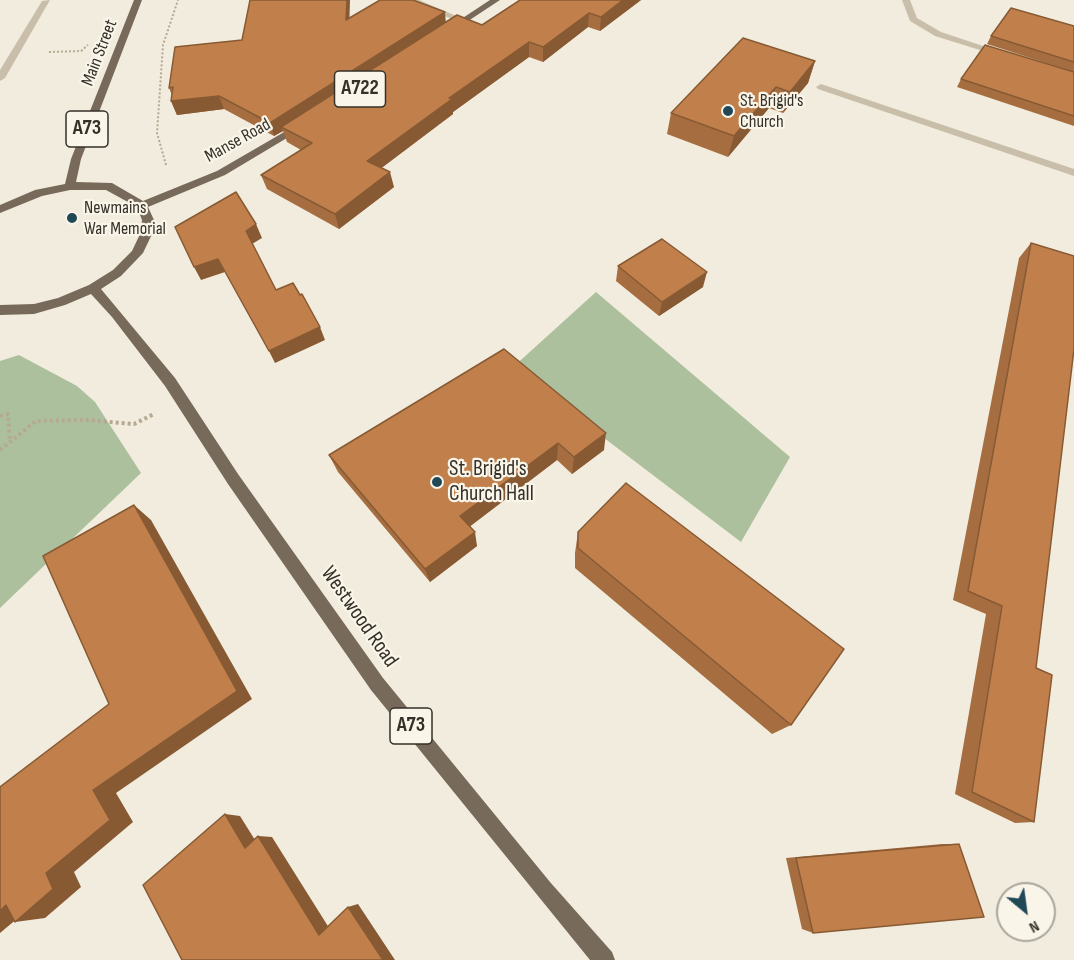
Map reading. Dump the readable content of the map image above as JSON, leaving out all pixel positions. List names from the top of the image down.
{
  "streets": {
    "main road": [
      "Main Street",
      "A722",
      "A73",
      "Manse Road",
      "Westwood Road"
    ]
  },
  "places": ["St. Brigid's Church", "Newmains War Memorial", "St. Brigid's Church Hall"],
  "north": "bottom right"
}
